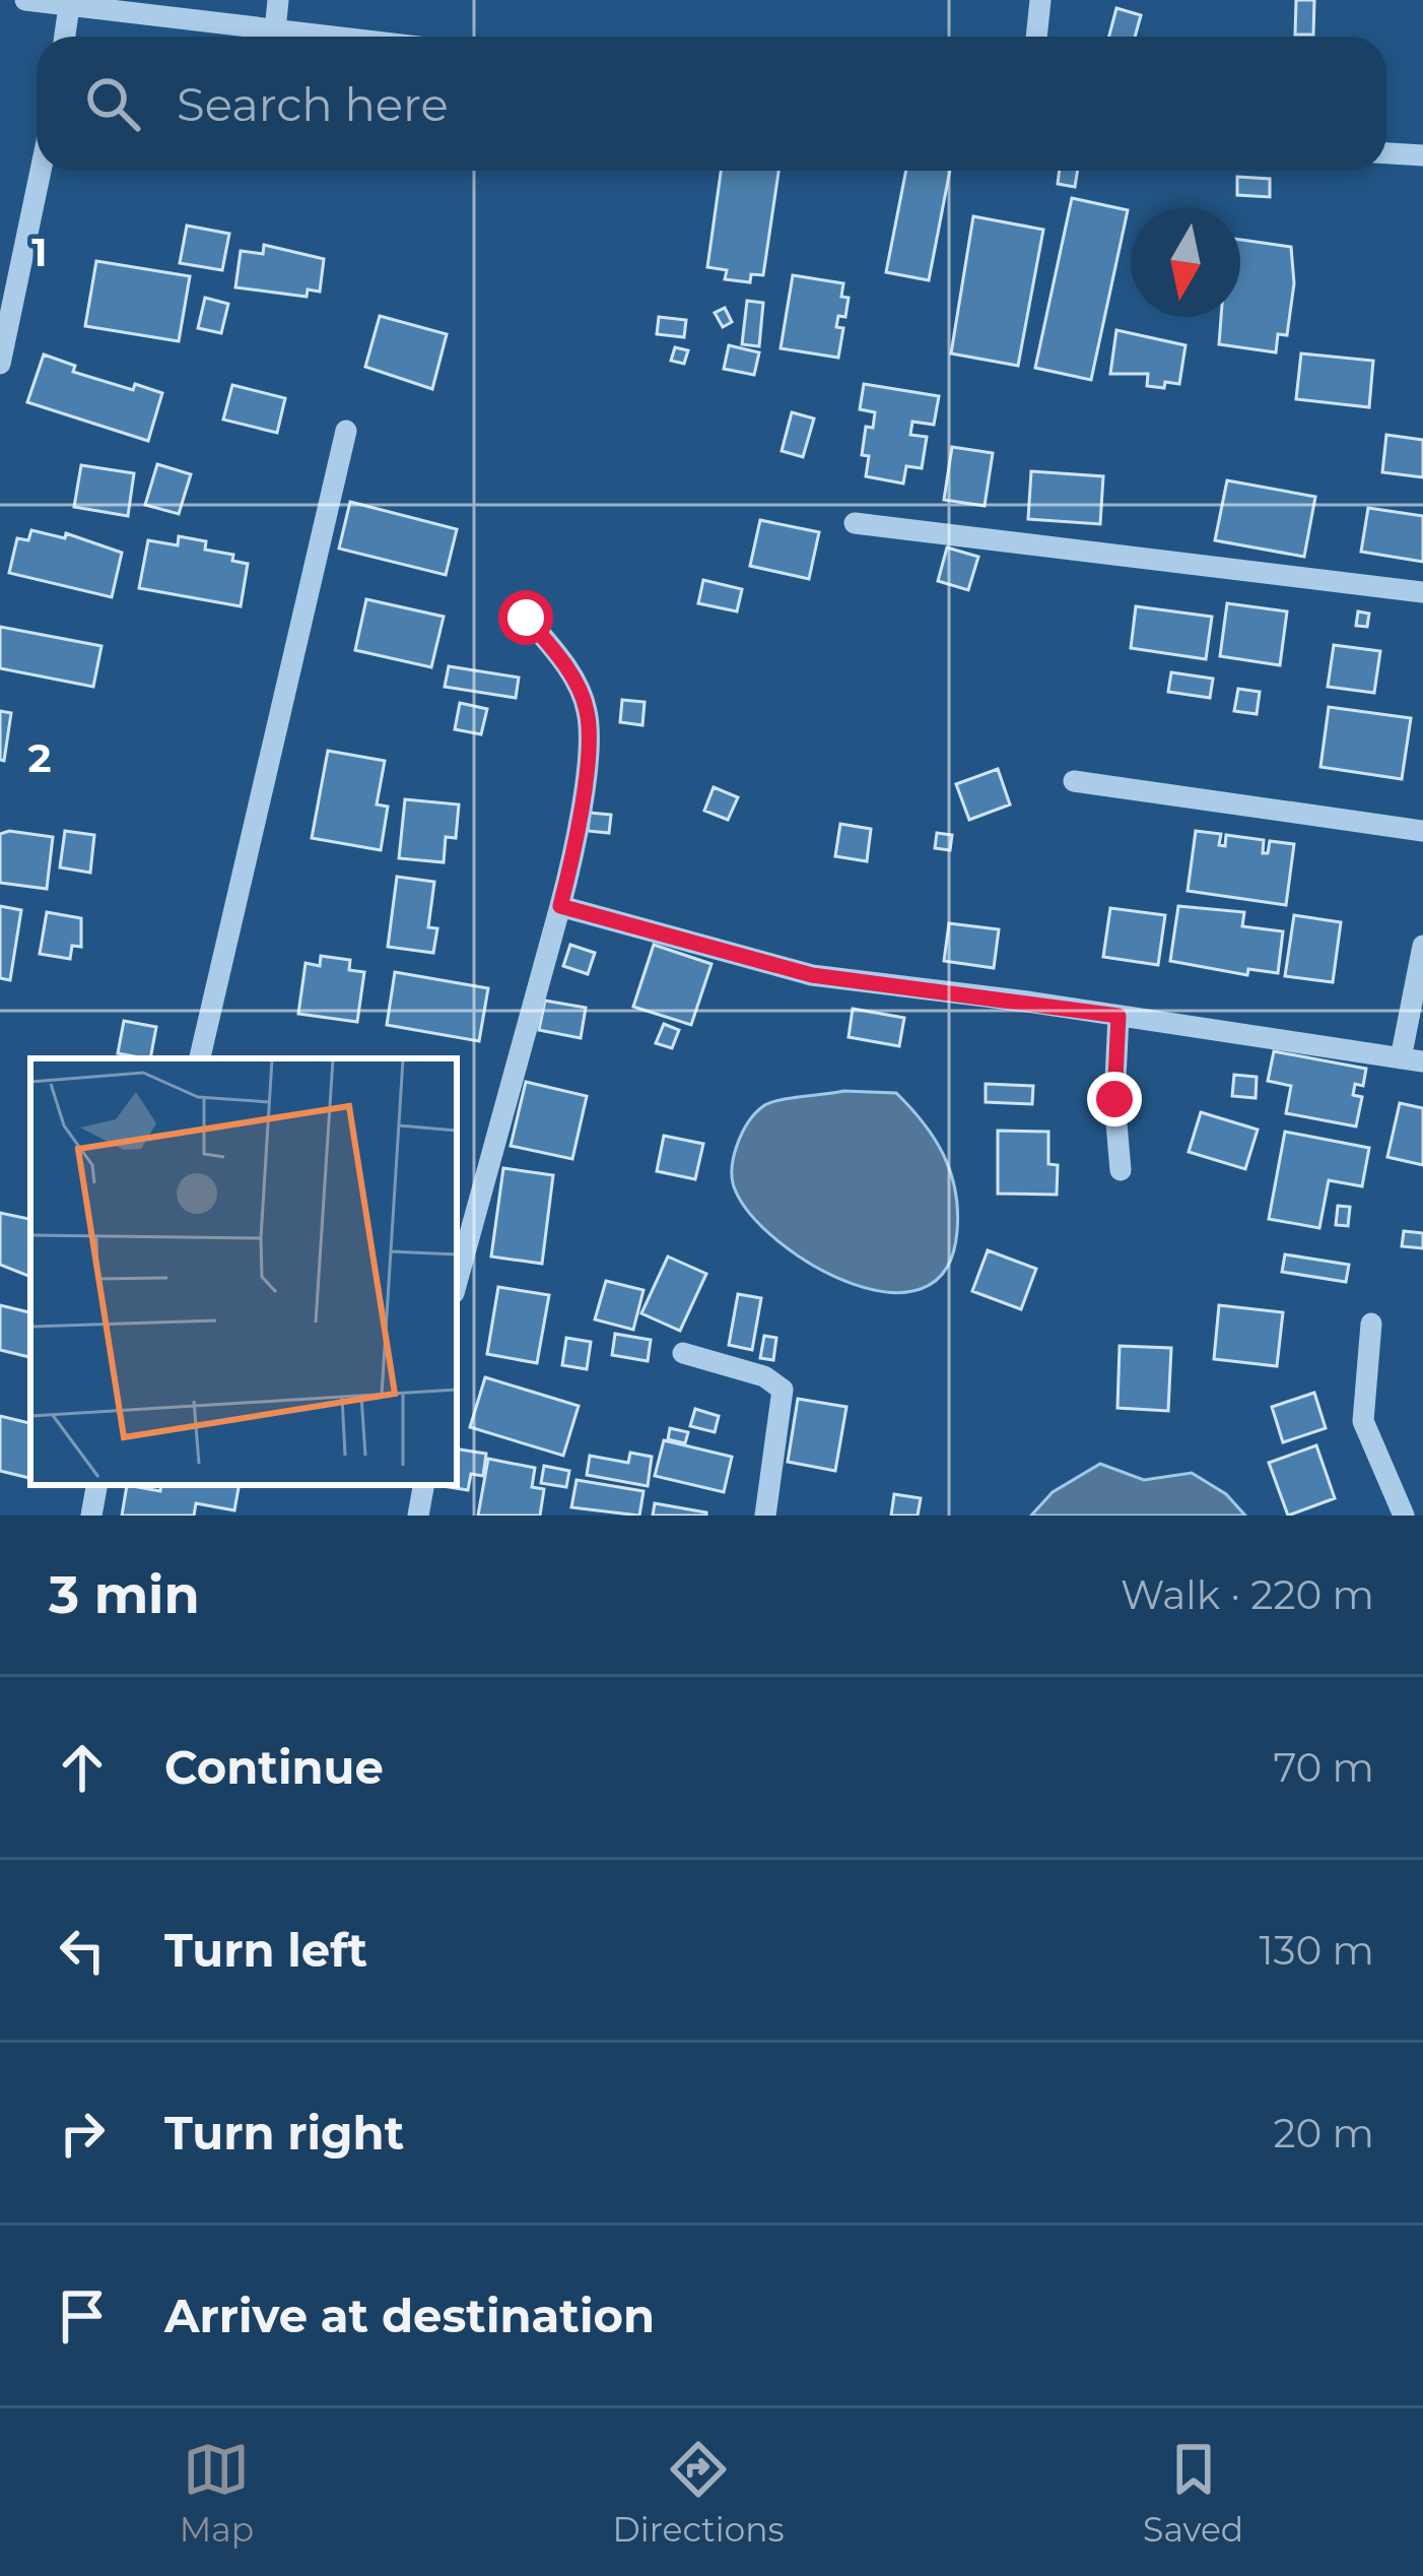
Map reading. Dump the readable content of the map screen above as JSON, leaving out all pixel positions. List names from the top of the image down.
{
  "north": "bottom",
  "page": {
    "search": "Search here",
    "heading": ["3 min", "Walk · 220 m"],
    "list": [
      ["Continue", "70 m"],
      ["Turn left", "130 m"],
      ["Turn right", "20 m"],
      "Arrive at destination"
    ],
    "nav": ["Map", "Directions", "Saved"]
  },
  "grid": {
    "rows": ["1", "2"]
  }
}
